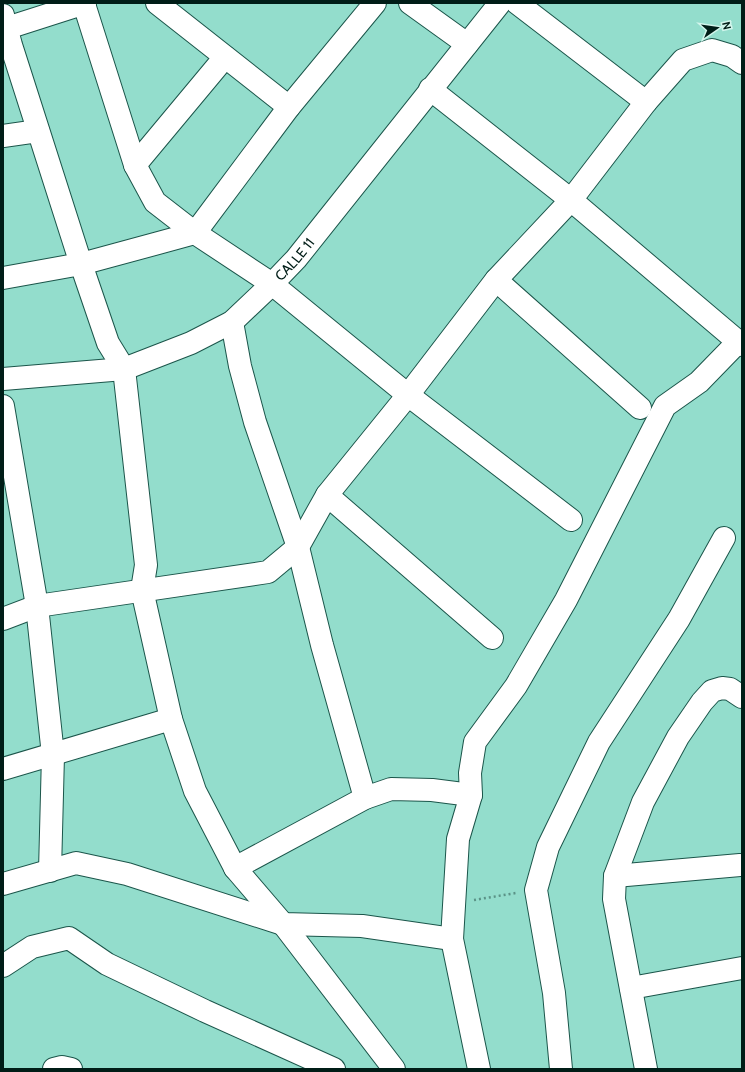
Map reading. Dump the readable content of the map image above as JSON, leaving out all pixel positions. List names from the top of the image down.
{
  "streets": {
    "street": ["CALLE 11"]
  },
  "north": "right"
}
